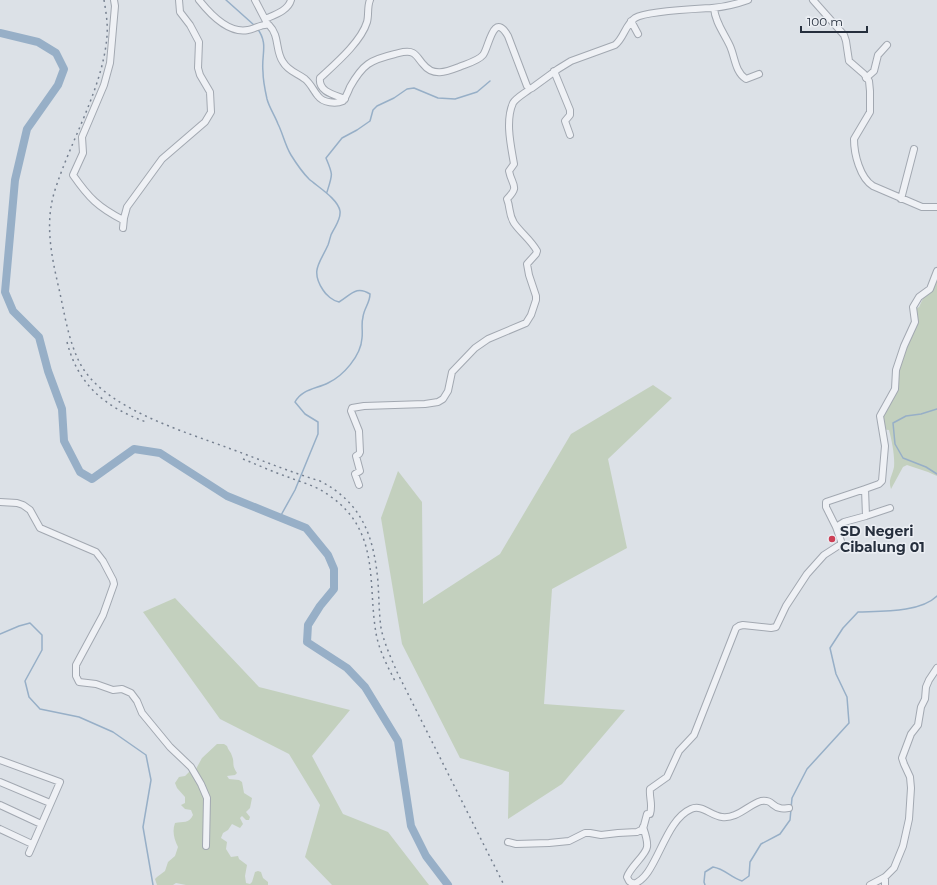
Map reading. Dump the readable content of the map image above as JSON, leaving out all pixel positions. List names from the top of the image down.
{
  "places": ["SD Negeri Cibalung 01"],
  "scale_bar": "100 m"
}
